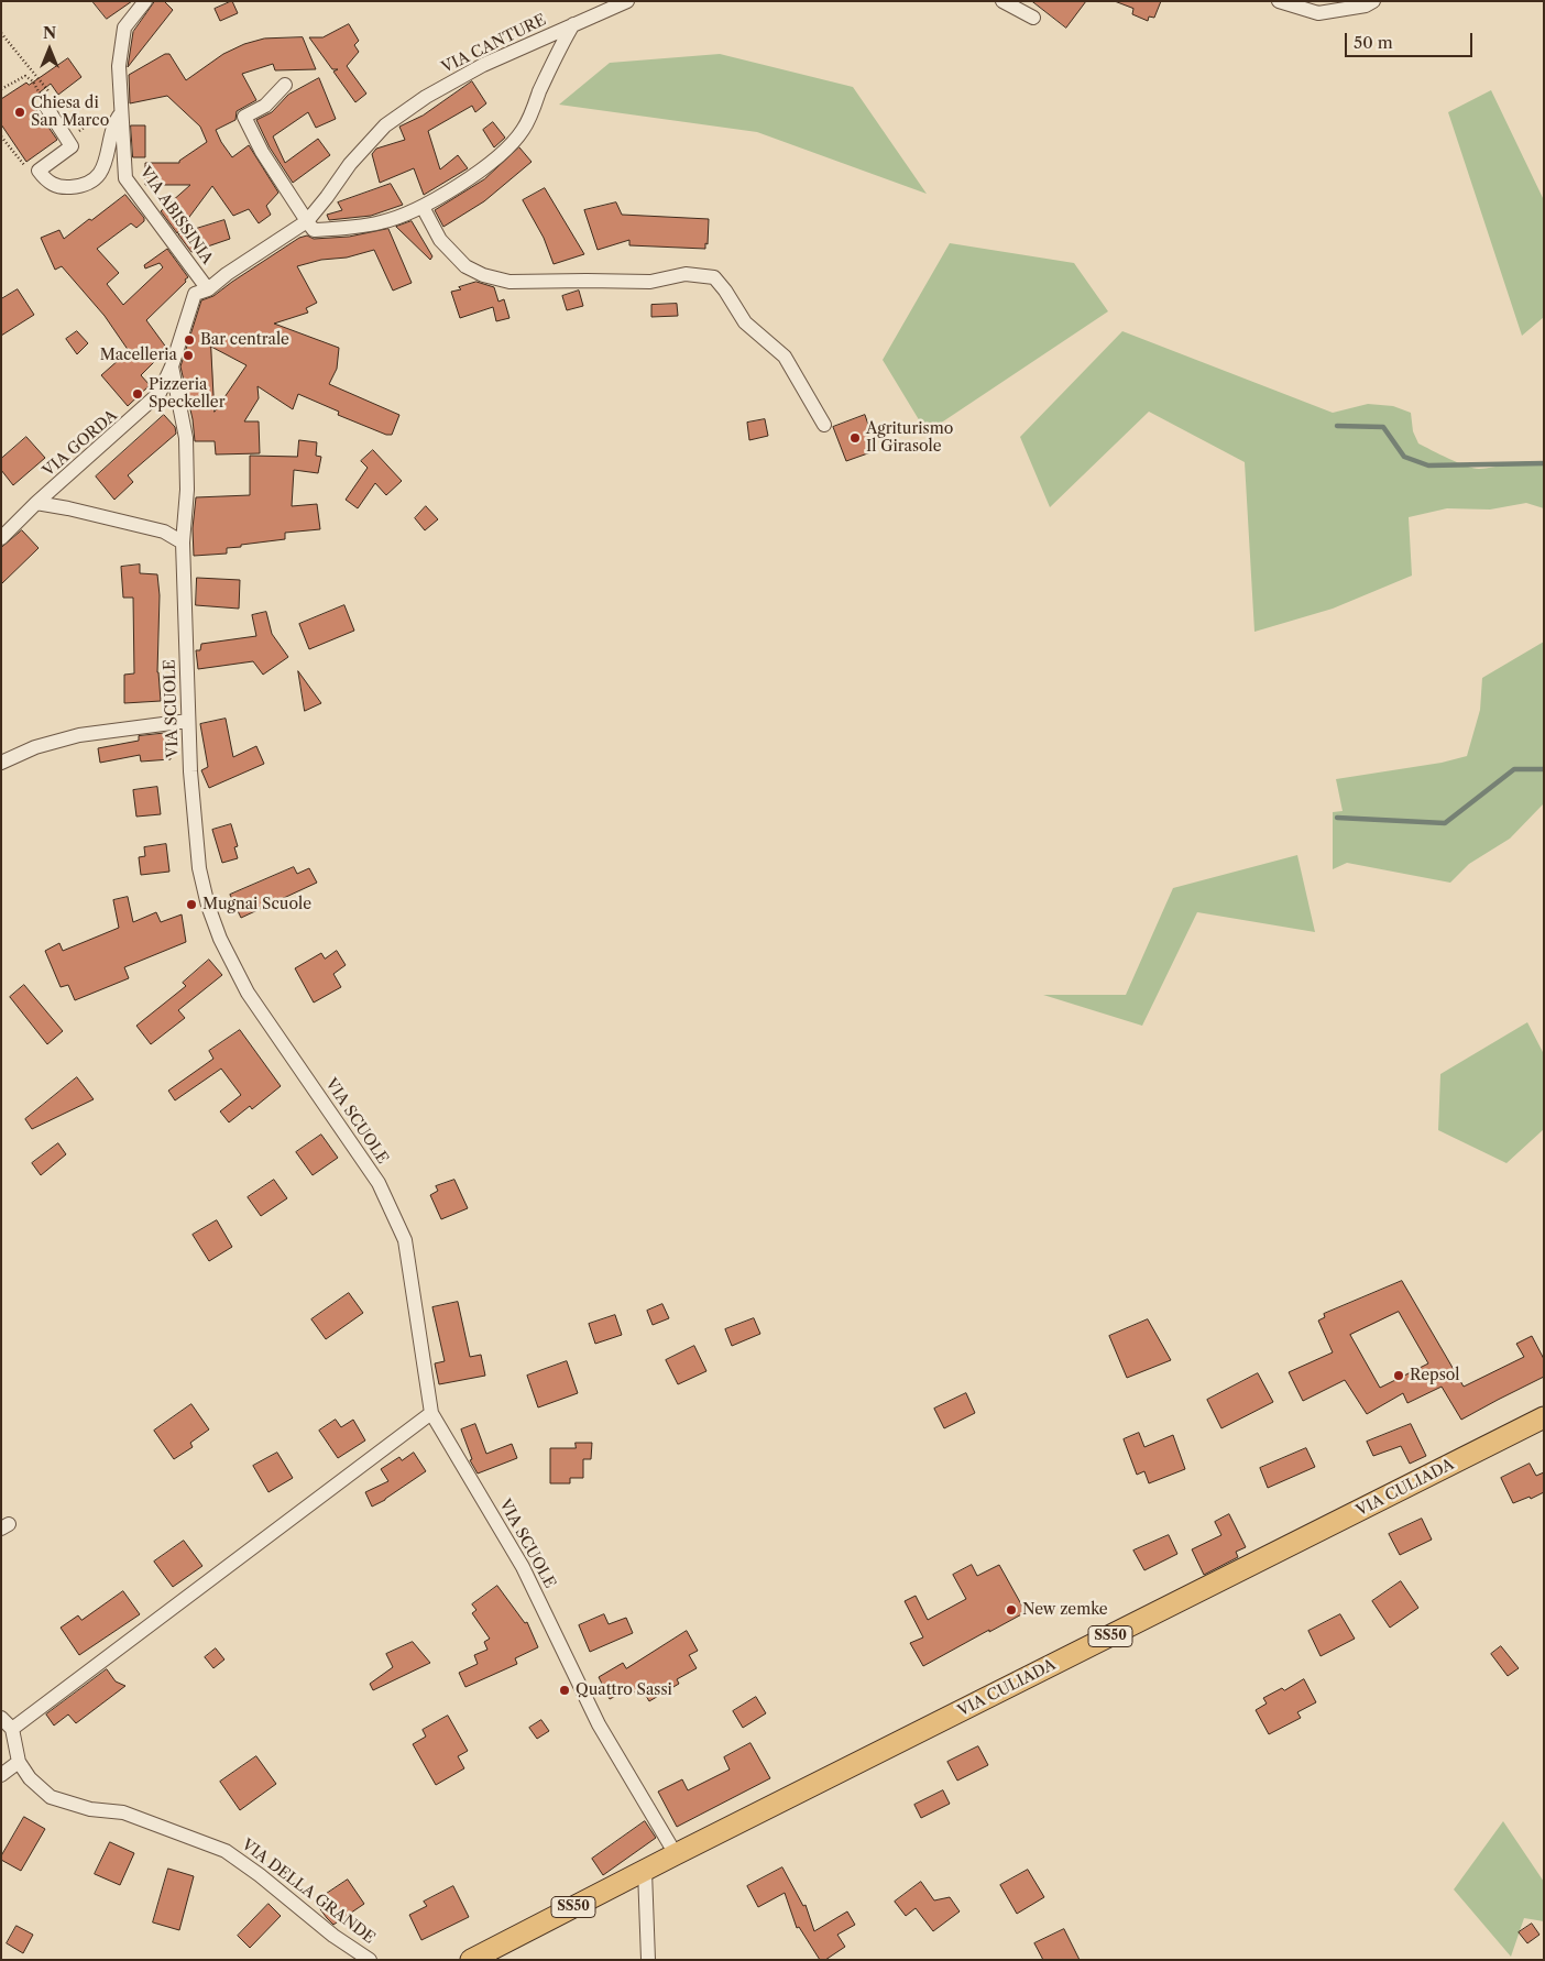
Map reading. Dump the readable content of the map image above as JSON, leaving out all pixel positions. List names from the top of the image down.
{
  "streets": {
    "main road": ["VIA CULIADA", "SS50"],
    "street": [
      "VIA CANTURE",
      "VIA ABISSINIA",
      "VIA GORDA",
      "VIA SCUOLE",
      "VIA DELLA GRANDE"
    ]
  },
  "crossings": [
    ["VIA CANTURE", "VIA ABISSINIA"],
    ["VIA CANTURE", "VIA GORDA"],
    ["VIA CANTURE", "VIA SCUOLE"],
    ["VIA GORDA", "VIA SCUOLE"],
    ["VIA SCUOLE", "VIA CULIADA"]
  ],
  "places": [
    "Chiesa di San Marco",
    "Bar centrale",
    "Macelleria",
    "Pizzeria Speckeller",
    "Agriturismo Il Girasole",
    "Mugnai Scuole",
    "Repsol",
    "New zemke",
    "Quattro Sassi"
  ],
  "scale_bar": "50 m",
  "north": "top"
}
